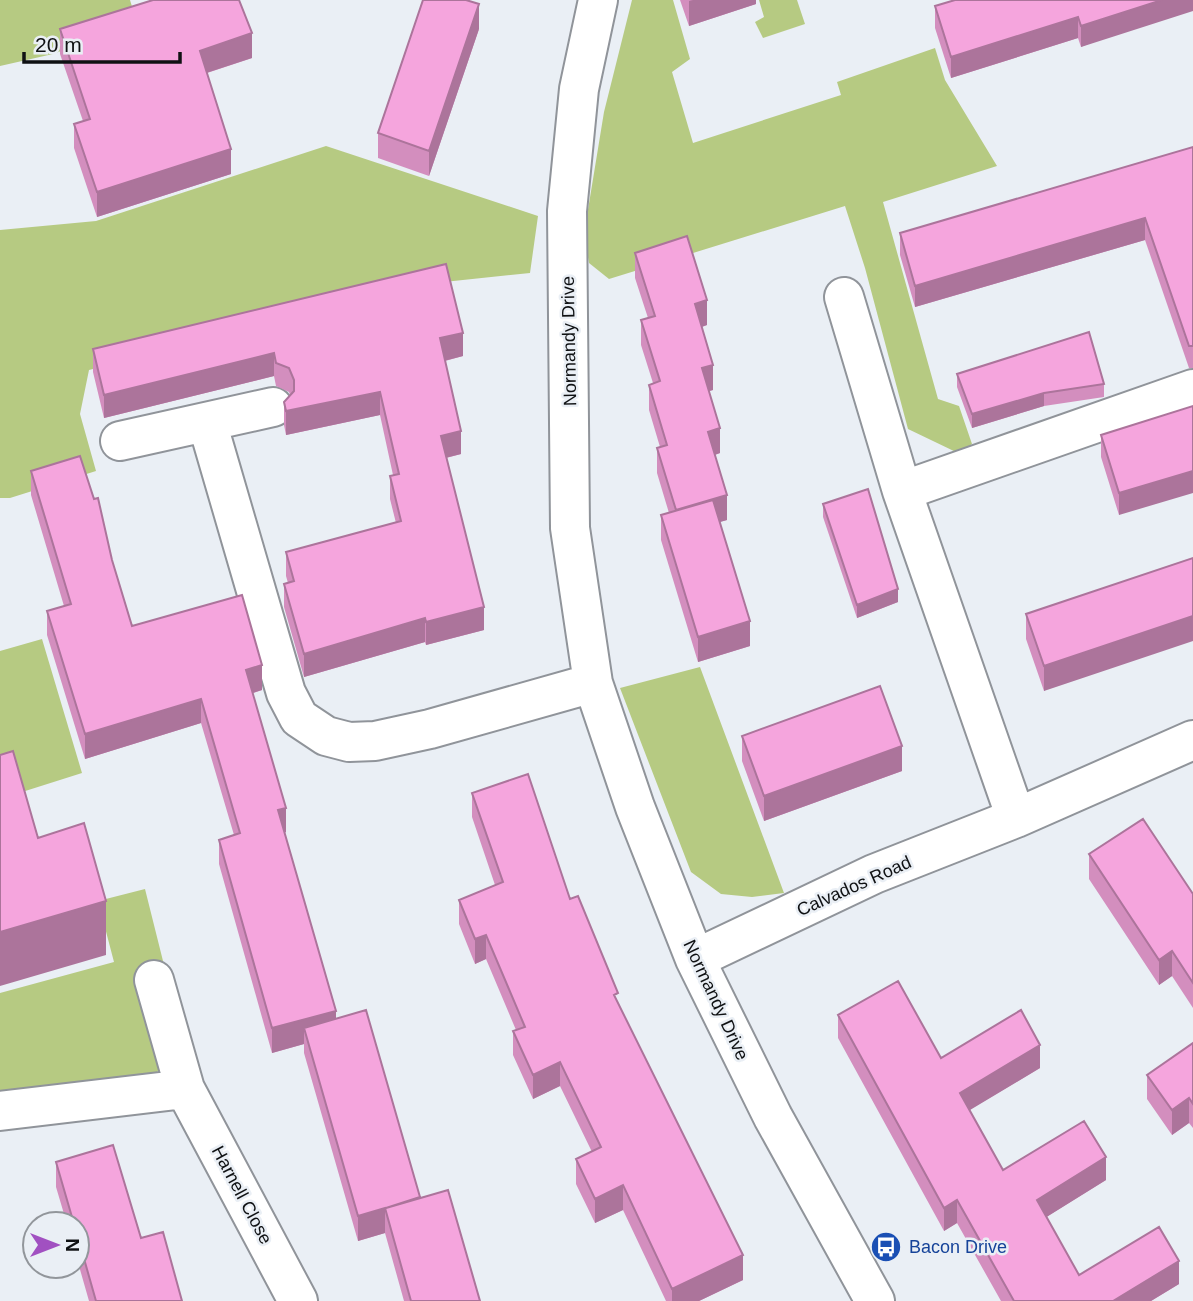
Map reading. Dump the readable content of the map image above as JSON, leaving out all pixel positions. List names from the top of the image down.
{
  "streets": {
    "street": ["Normandy Drive", "Calvados Road", "Harnell Close"]
  },
  "crossings": [
    ["Normandy Drive", "Calvados Road"]
  ],
  "places": {
    "bus stop": ["Bacon Drive"]
  },
  "scale_bar": "20 m",
  "north": "right"
}
